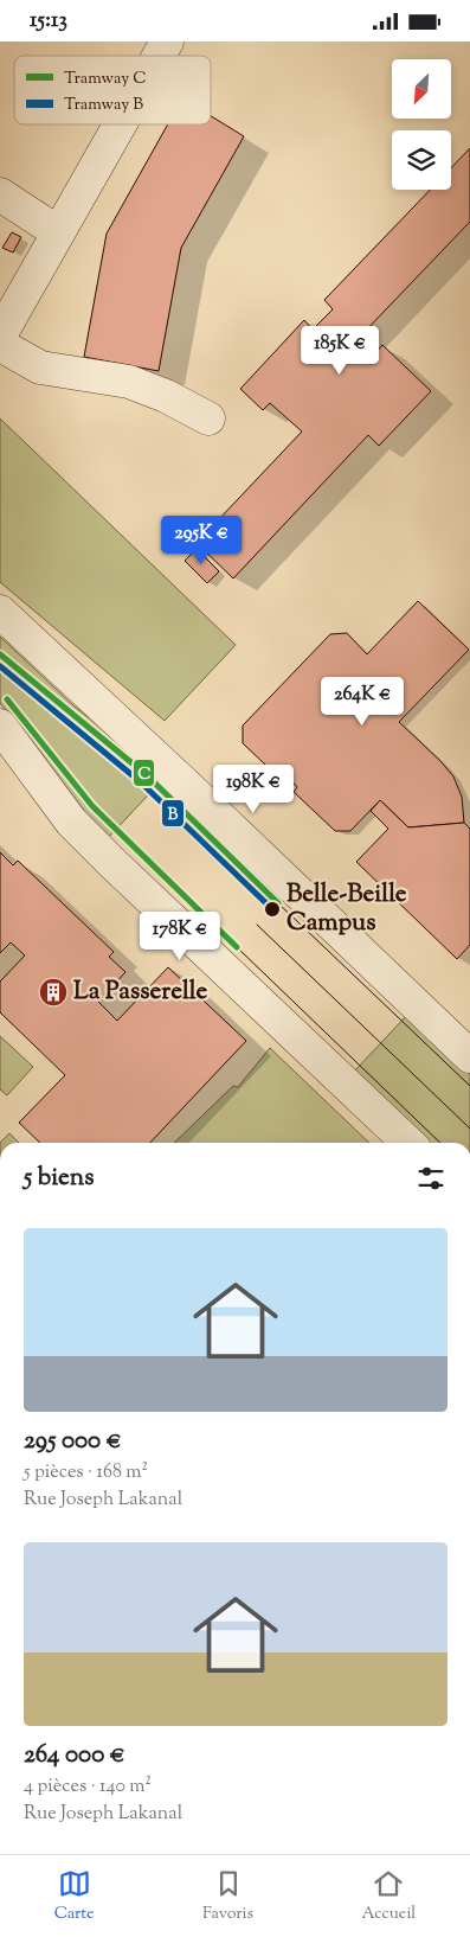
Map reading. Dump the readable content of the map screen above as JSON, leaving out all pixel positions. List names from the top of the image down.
{
  "places": {
    "other": ["Belle-Beille Campus"],
    "building": ["La Passerelle"]
  },
  "lines": ["tram line C", "tram line B"],
  "legend": ["Tramway C", "Tramway B"],
  "north": "bottom left",
  "page": {
    "status": "15:13",
    "price": [
      "185K €",
      "295K €",
      "264K €",
      "198K €",
      "178K €"
    ],
    "heading": "5 biens",
    "list": [
      {
        "name": "295 000 €",
        "note": "5 pièces · 168 m² · Rue Joseph Lakanal"
      },
      {
        "name": "264 000 €",
        "note": "4 pièces · 140 m² · Rue Joseph Lakanal"
      }
    ],
    "tabs": ["Carte", "Favoris", "Accueil"]
  }
}
